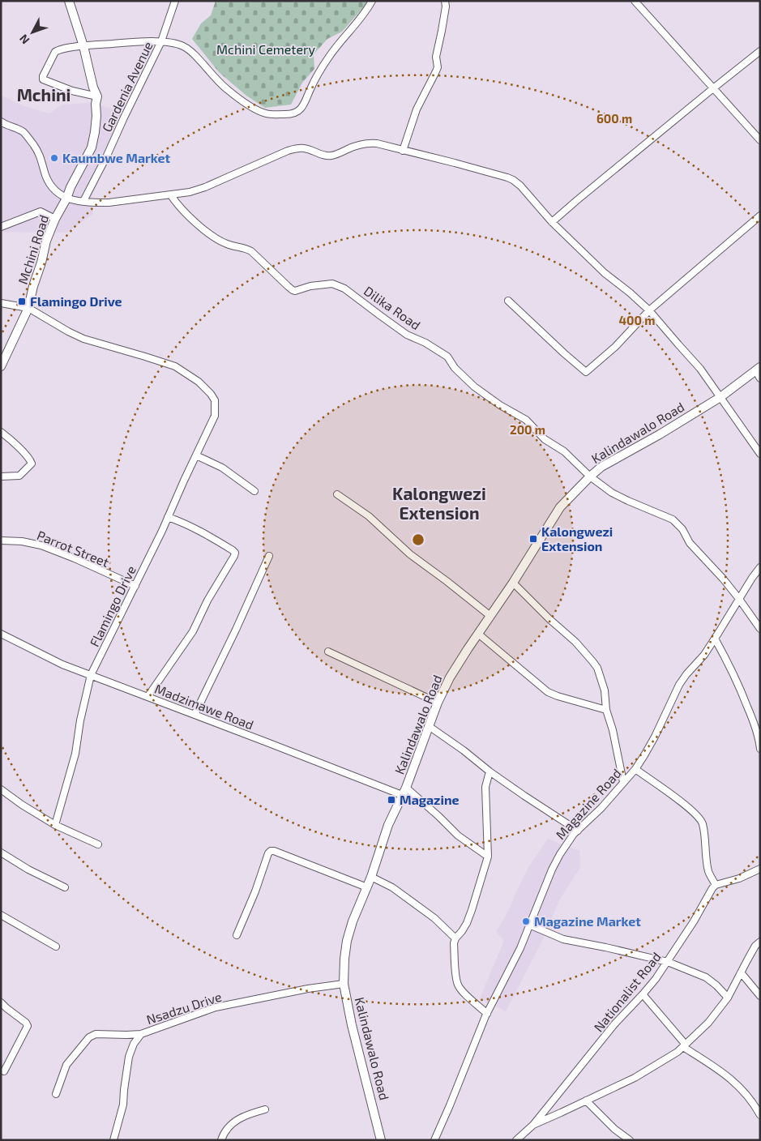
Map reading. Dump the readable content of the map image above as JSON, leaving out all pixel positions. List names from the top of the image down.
{
  "streets": {
    "street": [
      "Gardenia Avenue",
      "Mchini Road",
      "Dilika Road",
      "Kalindawalo Road",
      "Parrot Street",
      "Flamingo Drive",
      "Madzimawe Road",
      "Magazine Road",
      "Nationalist Road",
      "Nsadzu Drive"
    ]
  },
  "crossings": [
    ["Mchini Road", "Flamingo Drive"],
    ["Dilika Road", "Kalindawalo Road"],
    ["Kalindawalo Road", "Madzimawe Road"],
    ["Kalindawalo Road", "Nsadzu Drive"],
    ["Parrot Street", "Flamingo Drive"],
    ["Flamingo Drive", "Madzimawe Road"]
  ],
  "districts": ["Mchini", "Kalongwezi Extension"],
  "parks": ["Mchini Cemetery"],
  "places": {
    "other": ["Kaumbwe Market", "Magazine Market"],
    "transit": ["Flamingo Drive", "Kalongwezi Extension", "Magazine"]
  },
  "north": "bottom left",
  "rings": ["600 m", "400 m", "200 m"]
}
